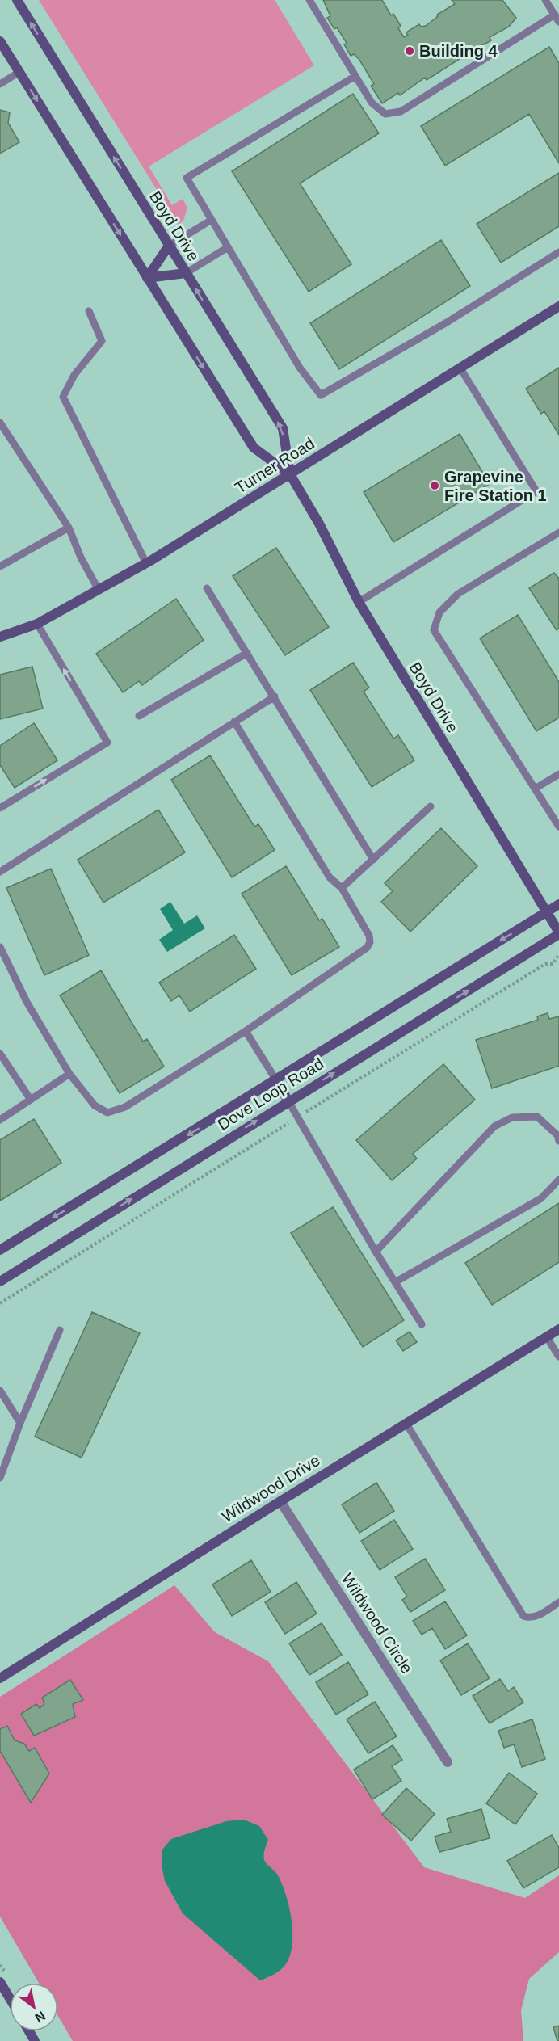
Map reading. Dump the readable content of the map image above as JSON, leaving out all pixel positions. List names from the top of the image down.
{
  "streets": {
    "street": [
      "Boyd Drive",
      "Turner Road",
      "Dove Loop Road",
      "Wildwood Drive",
      "Wildwood Circle"
    ]
  },
  "crossings": [
    ["Boyd Drive", "Turner Road"],
    ["Boyd Drive", "Dove Loop Road"],
    ["Wildwood Drive", "Wildwood Circle"]
  ],
  "places": ["Building 4", "Grapevine Fire Station 1"],
  "north": "bottom right"
}
